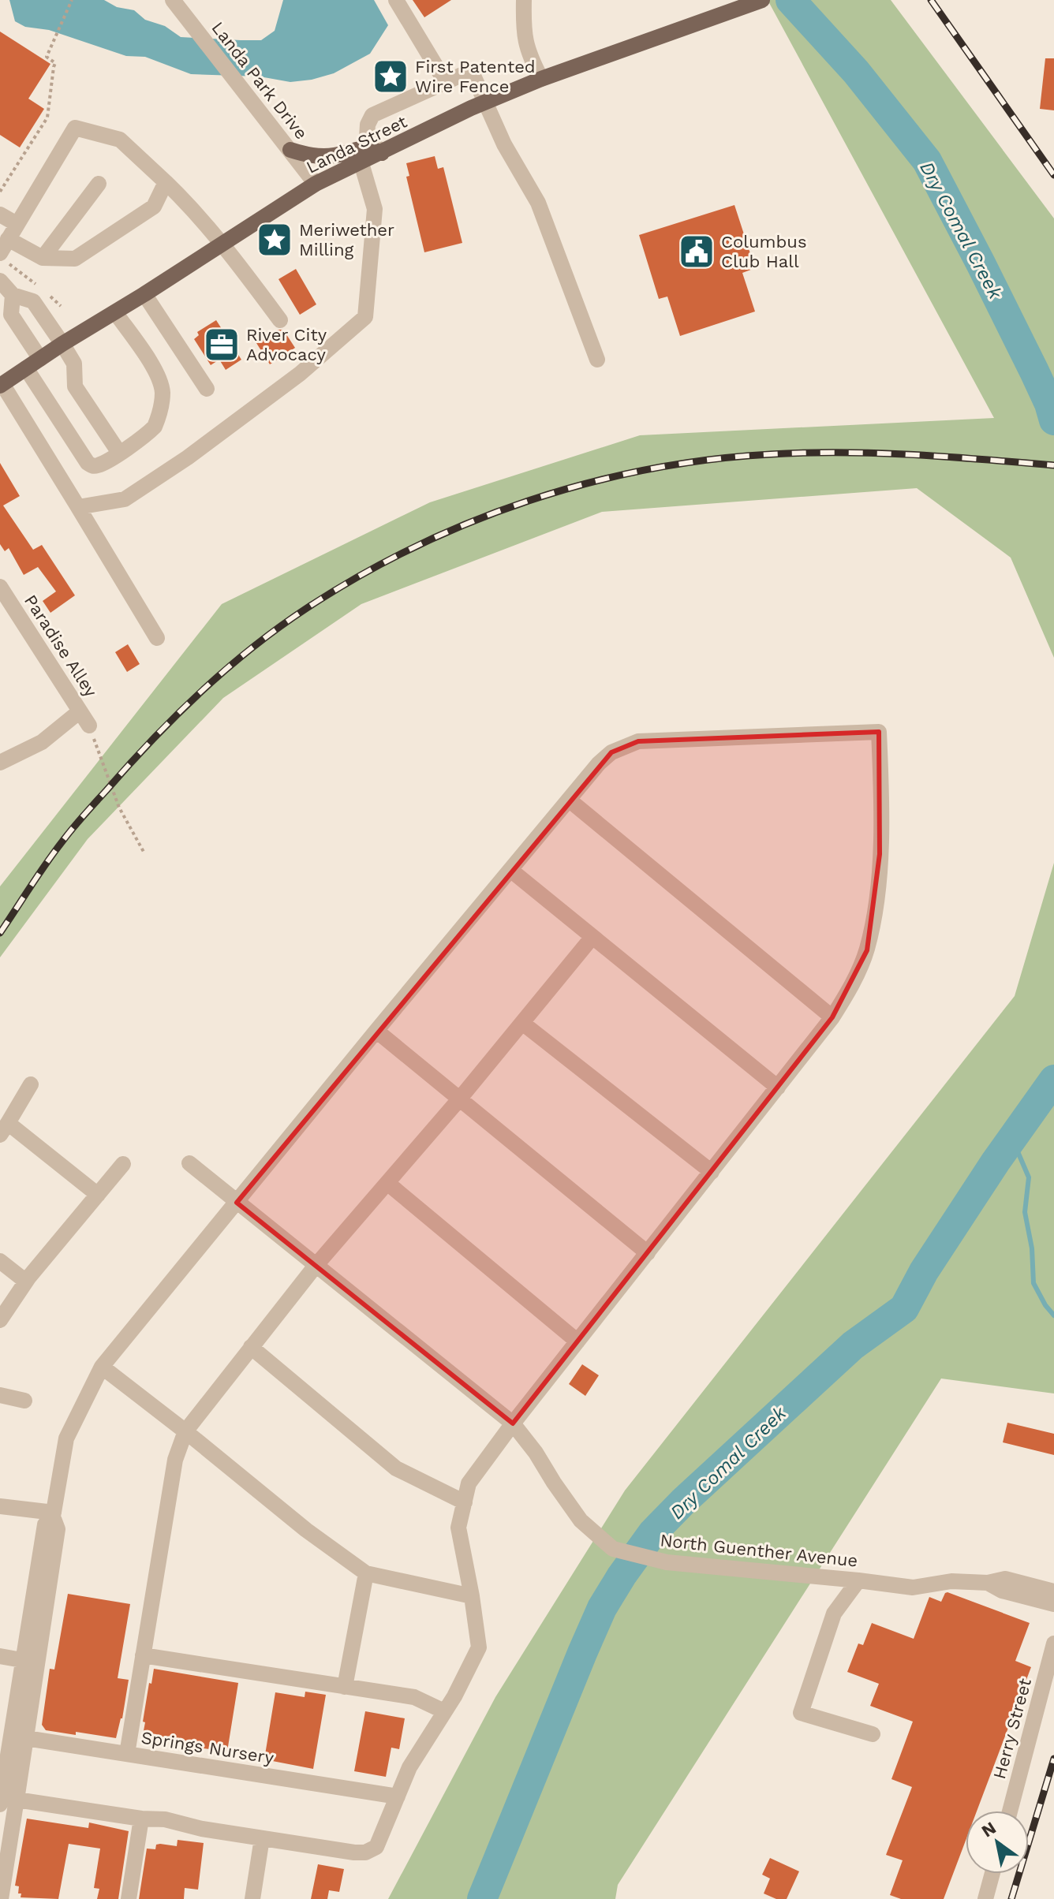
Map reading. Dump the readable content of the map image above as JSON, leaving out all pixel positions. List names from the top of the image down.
{
  "streets": {
    "main road": ["Landa Street"],
    "street": [
      "Landa Park Drive",
      "Paradise Alley",
      "North Guenther Avenue",
      "Herry Street",
      "Springs Nursery"
    ]
  },
  "crossings": [
    ["Landa Park Drive", "Landa Street"]
  ],
  "water": ["Dry Comal Creek"],
  "places": {
    "place": ["First Patented Wire Fence", "Meriwether Milling"],
    "public building": ["Columbus Club Hall"],
    "office": ["River City Advocacy"]
  },
  "north": "top left"
}
